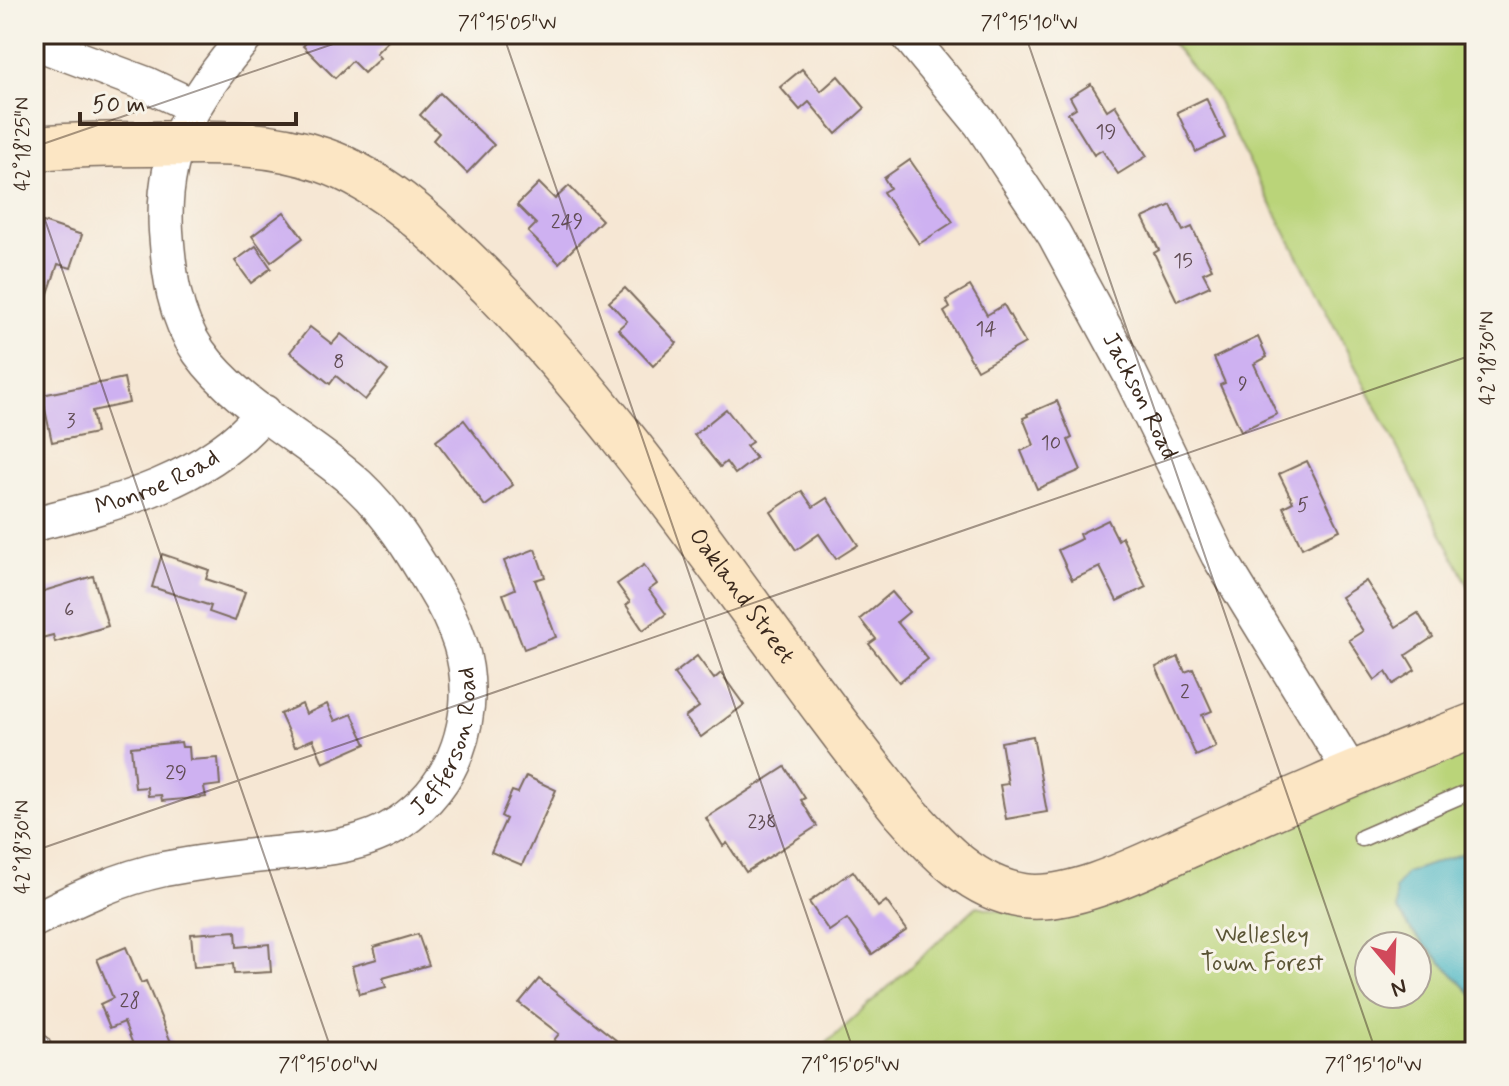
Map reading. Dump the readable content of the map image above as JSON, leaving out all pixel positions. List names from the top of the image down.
{
  "streets": {
    "street": [
      "Jackson Road",
      "Monroe Road",
      "Oakland Street",
      "Jefferson Road"
    ]
  },
  "crossings": [
    ["Jackson Road", "Oakland Street"],
    ["Monroe Road", "Jefferson Road"],
    ["Oakland Street", "Jefferson Road"]
  ],
  "parks": ["Wellesley Town Forest"],
  "house_numbers": [
    "19",
    "249",
    "15",
    "14",
    "8",
    "9",
    "3",
    "10",
    "5",
    "6",
    "2",
    "29",
    "238",
    "28"
  ],
  "scale_bar": "50 m",
  "north": "bottom",
  "coordinates": [
    "71°15'05\"W",
    "71°15'10\"W",
    "42°18'25\"N",
    "42°18'30\"N",
    "71°15'00\"W"
  ]
}
